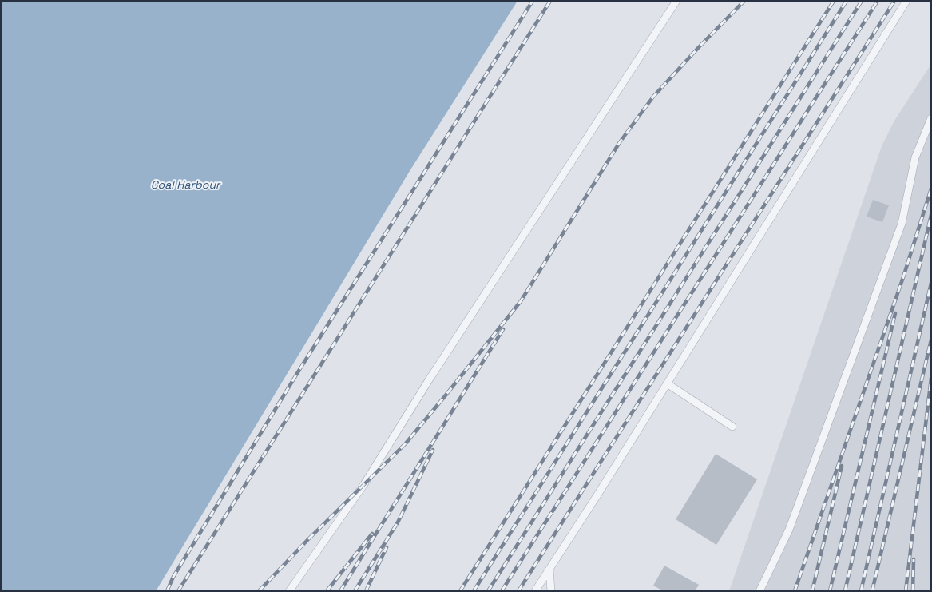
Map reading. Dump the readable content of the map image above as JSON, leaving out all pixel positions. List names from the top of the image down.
{
  "water": ["Coal Harbour"]
}
